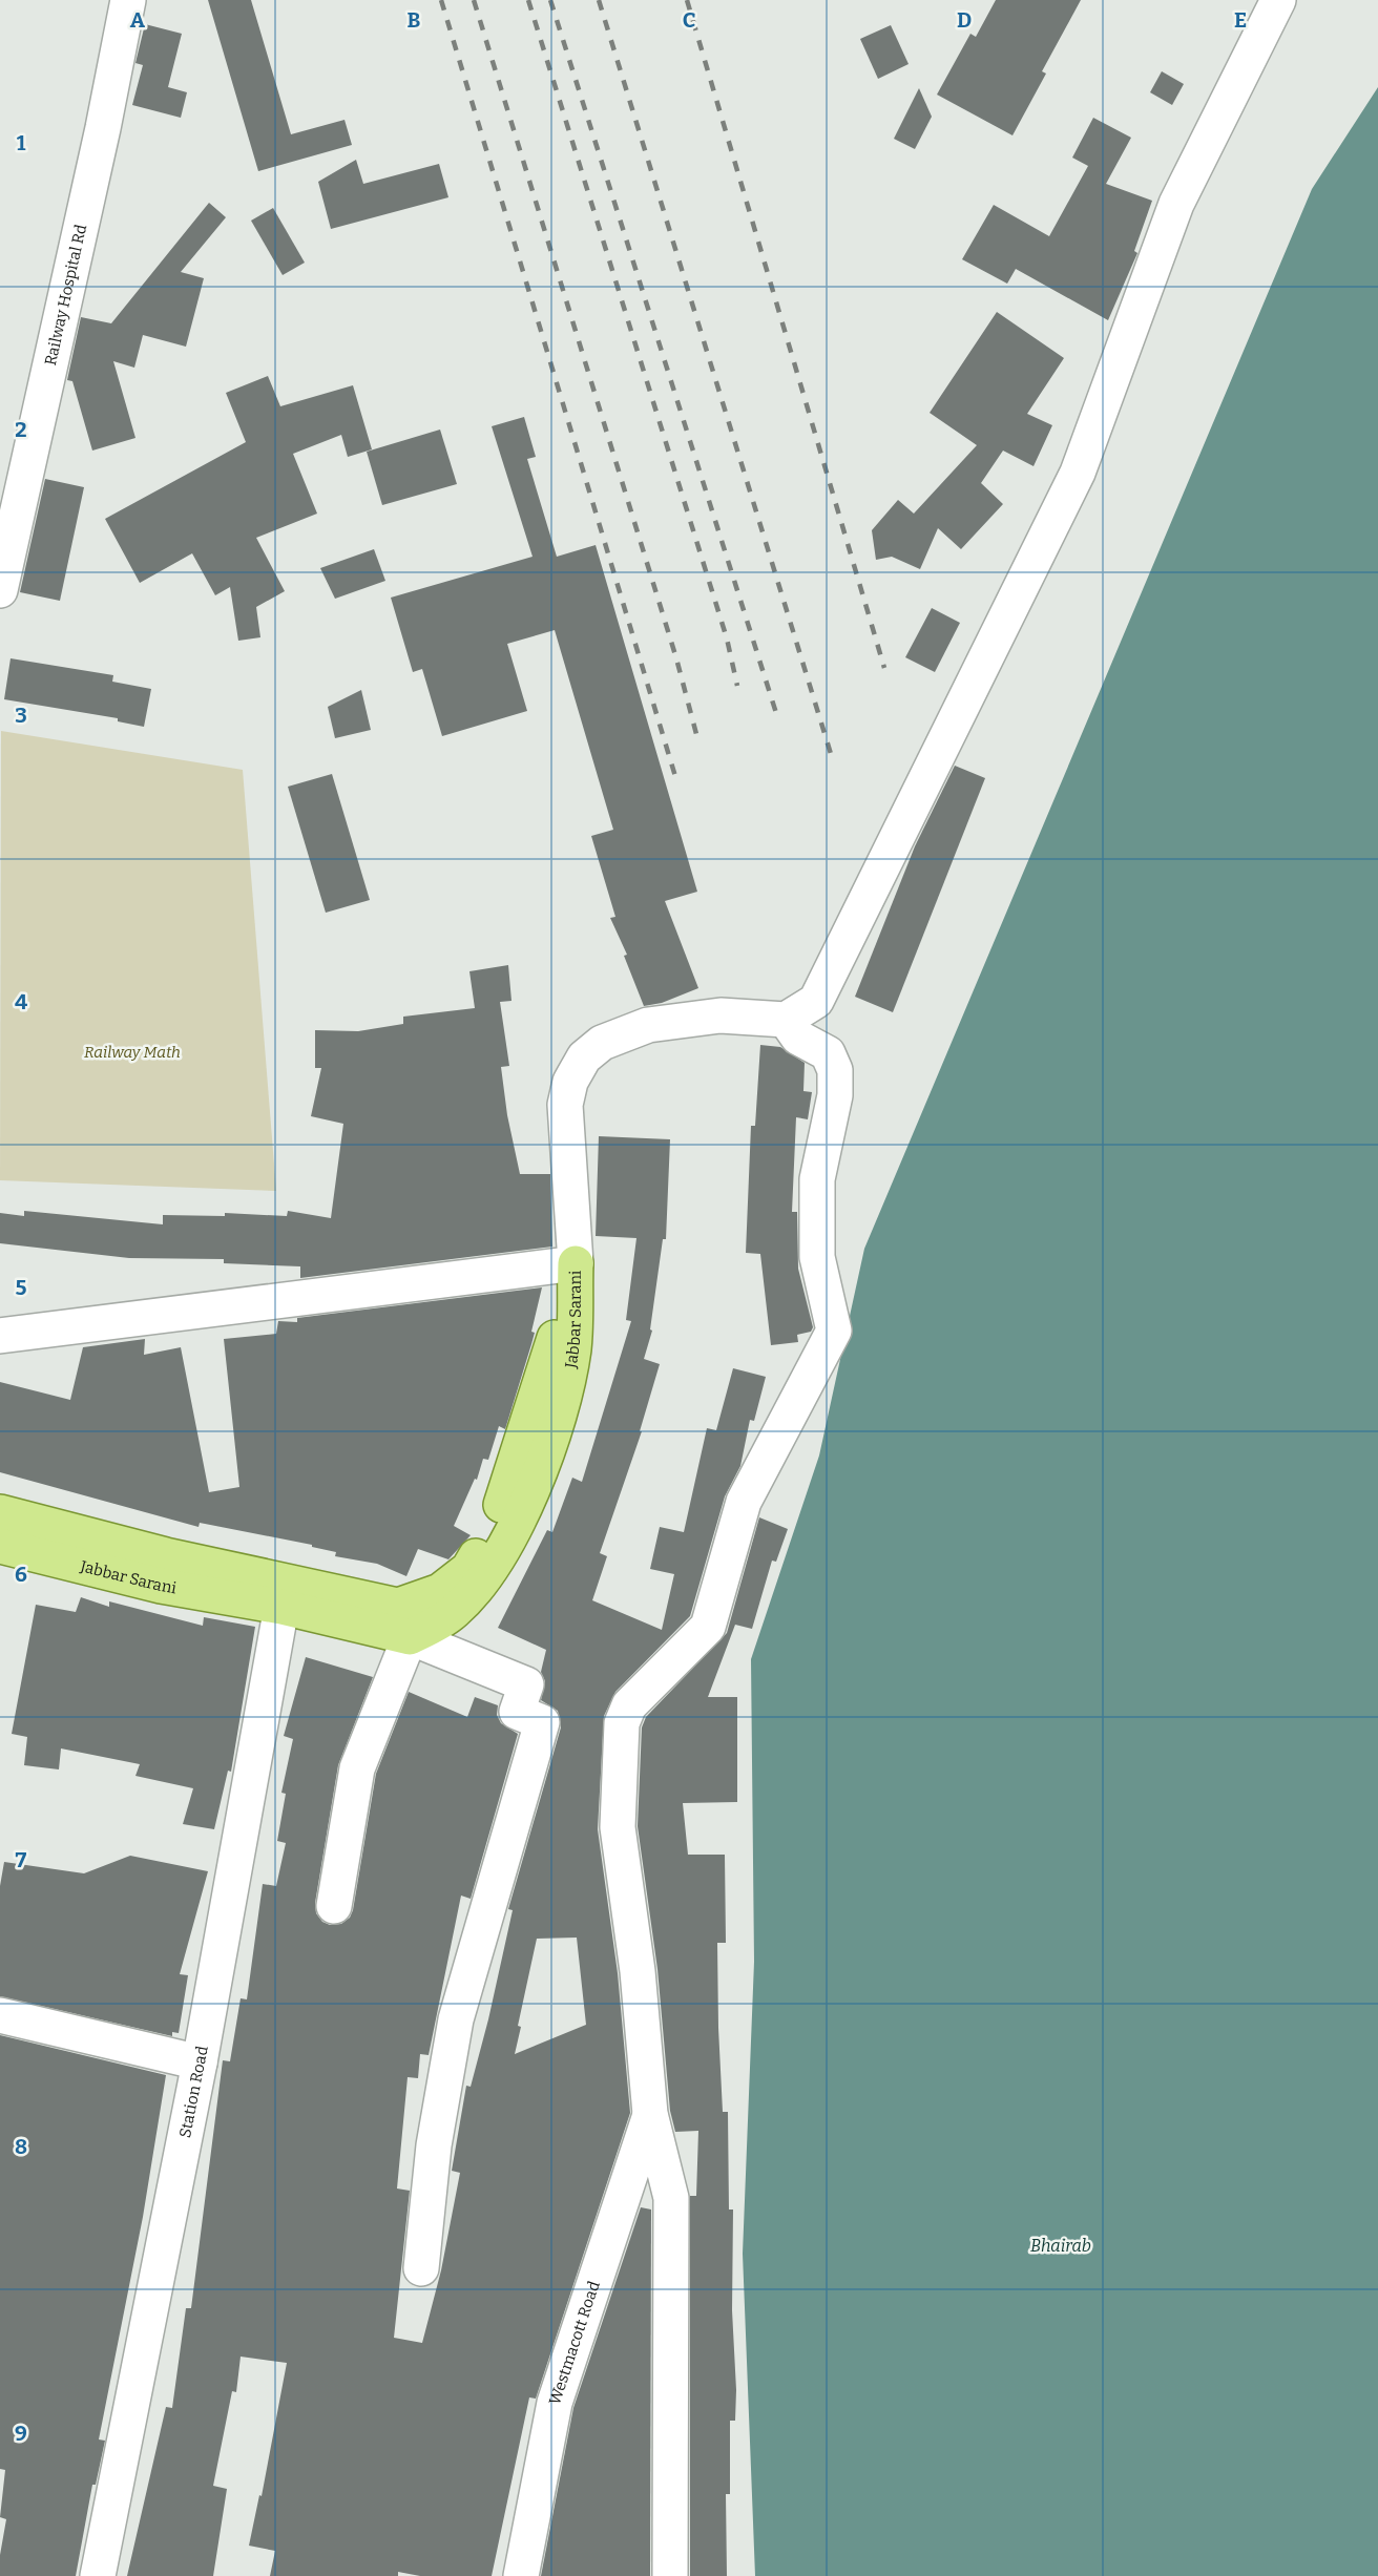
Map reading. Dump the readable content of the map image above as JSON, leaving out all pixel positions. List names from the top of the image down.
{
  "streets": {
    "main road": ["Jabbar Sarani"],
    "street": ["Railway Hospital Rd", "Station Road", "Westmacott Road"]
  },
  "crossings": [
    ["Jabbar Sarani", "Station Road"]
  ],
  "water": ["Bhairab"],
  "parks": ["Railway Math"],
  "grid": {
    "columns": [
      "A",
      "B",
      "C",
      "D",
      "E"
    ],
    "rows": [
      "1",
      "2",
      "3",
      "4",
      "5",
      "6",
      "7",
      "8",
      "9"
    ]
  }
}
